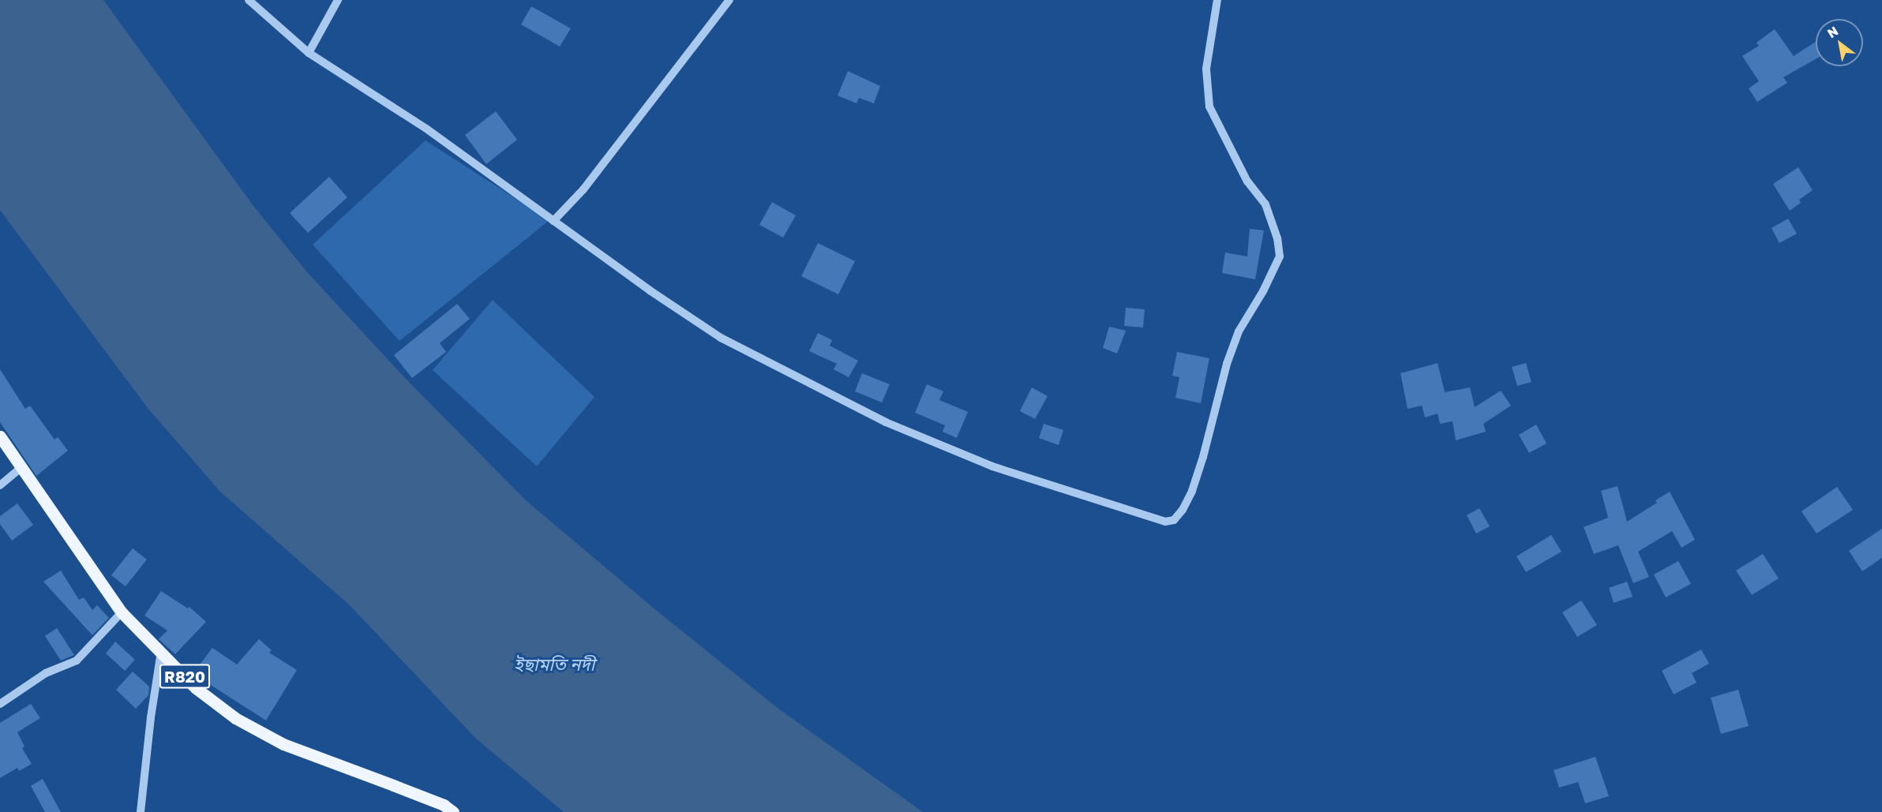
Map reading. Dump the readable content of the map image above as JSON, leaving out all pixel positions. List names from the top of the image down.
{
  "streets": {
    "main road": ["R820"]
  },
  "water": ["ইছামতি নদী"],
  "north": "top left"
}
